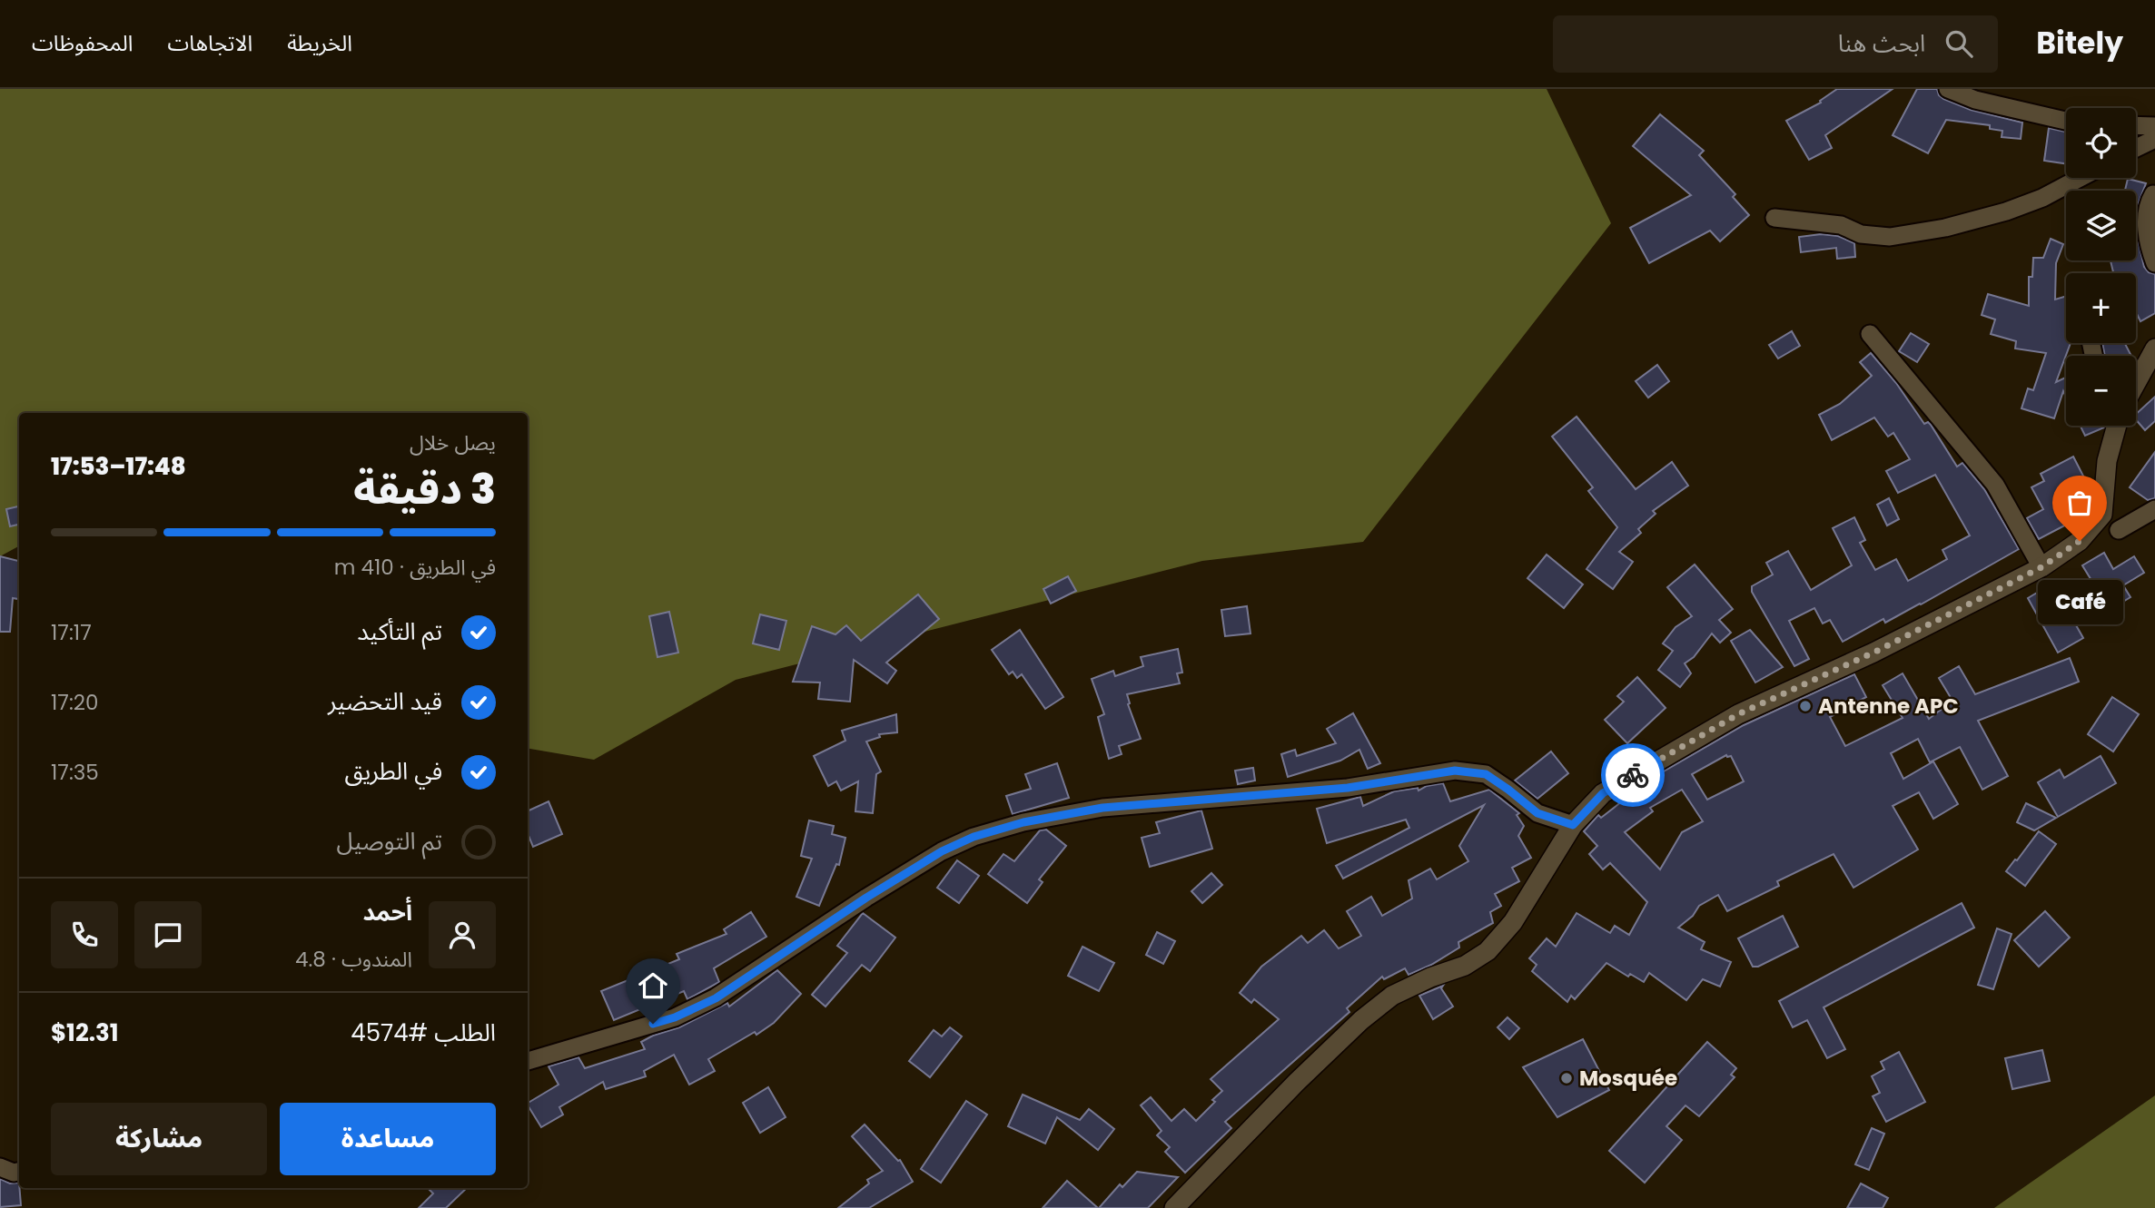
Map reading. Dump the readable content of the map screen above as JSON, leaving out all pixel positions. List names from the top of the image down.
{
  "places": ["Café", "Antenne APC", "Mosquée"],
  "page": {
    "header": "Bitely",
    "search": "ابحث هنا",
    "nav": ["الخريطة", "الاتجاهات", "المحفوظات"],
    "map_buttons": ["+", "−"],
    "heading": ["3 دقيقة", "يصل خلال", "17:48–17:53"],
    "panel": [
      "أحمد",
      "المندوب · 4.8",
      "الطلب #4574",
      "$12.31"
    ],
    "bar": "في الطريق · 410 m",
    "bubble": "Café",
    "list": [
      ["تم التأكيد", "17:17"],
      ["قيد التحضير", "17:20"],
      ["في الطريق", "17:35"],
      "تم التوصيل"
    ],
    "buttons": ["مساعدة", "مشاركة"]
  }
}
